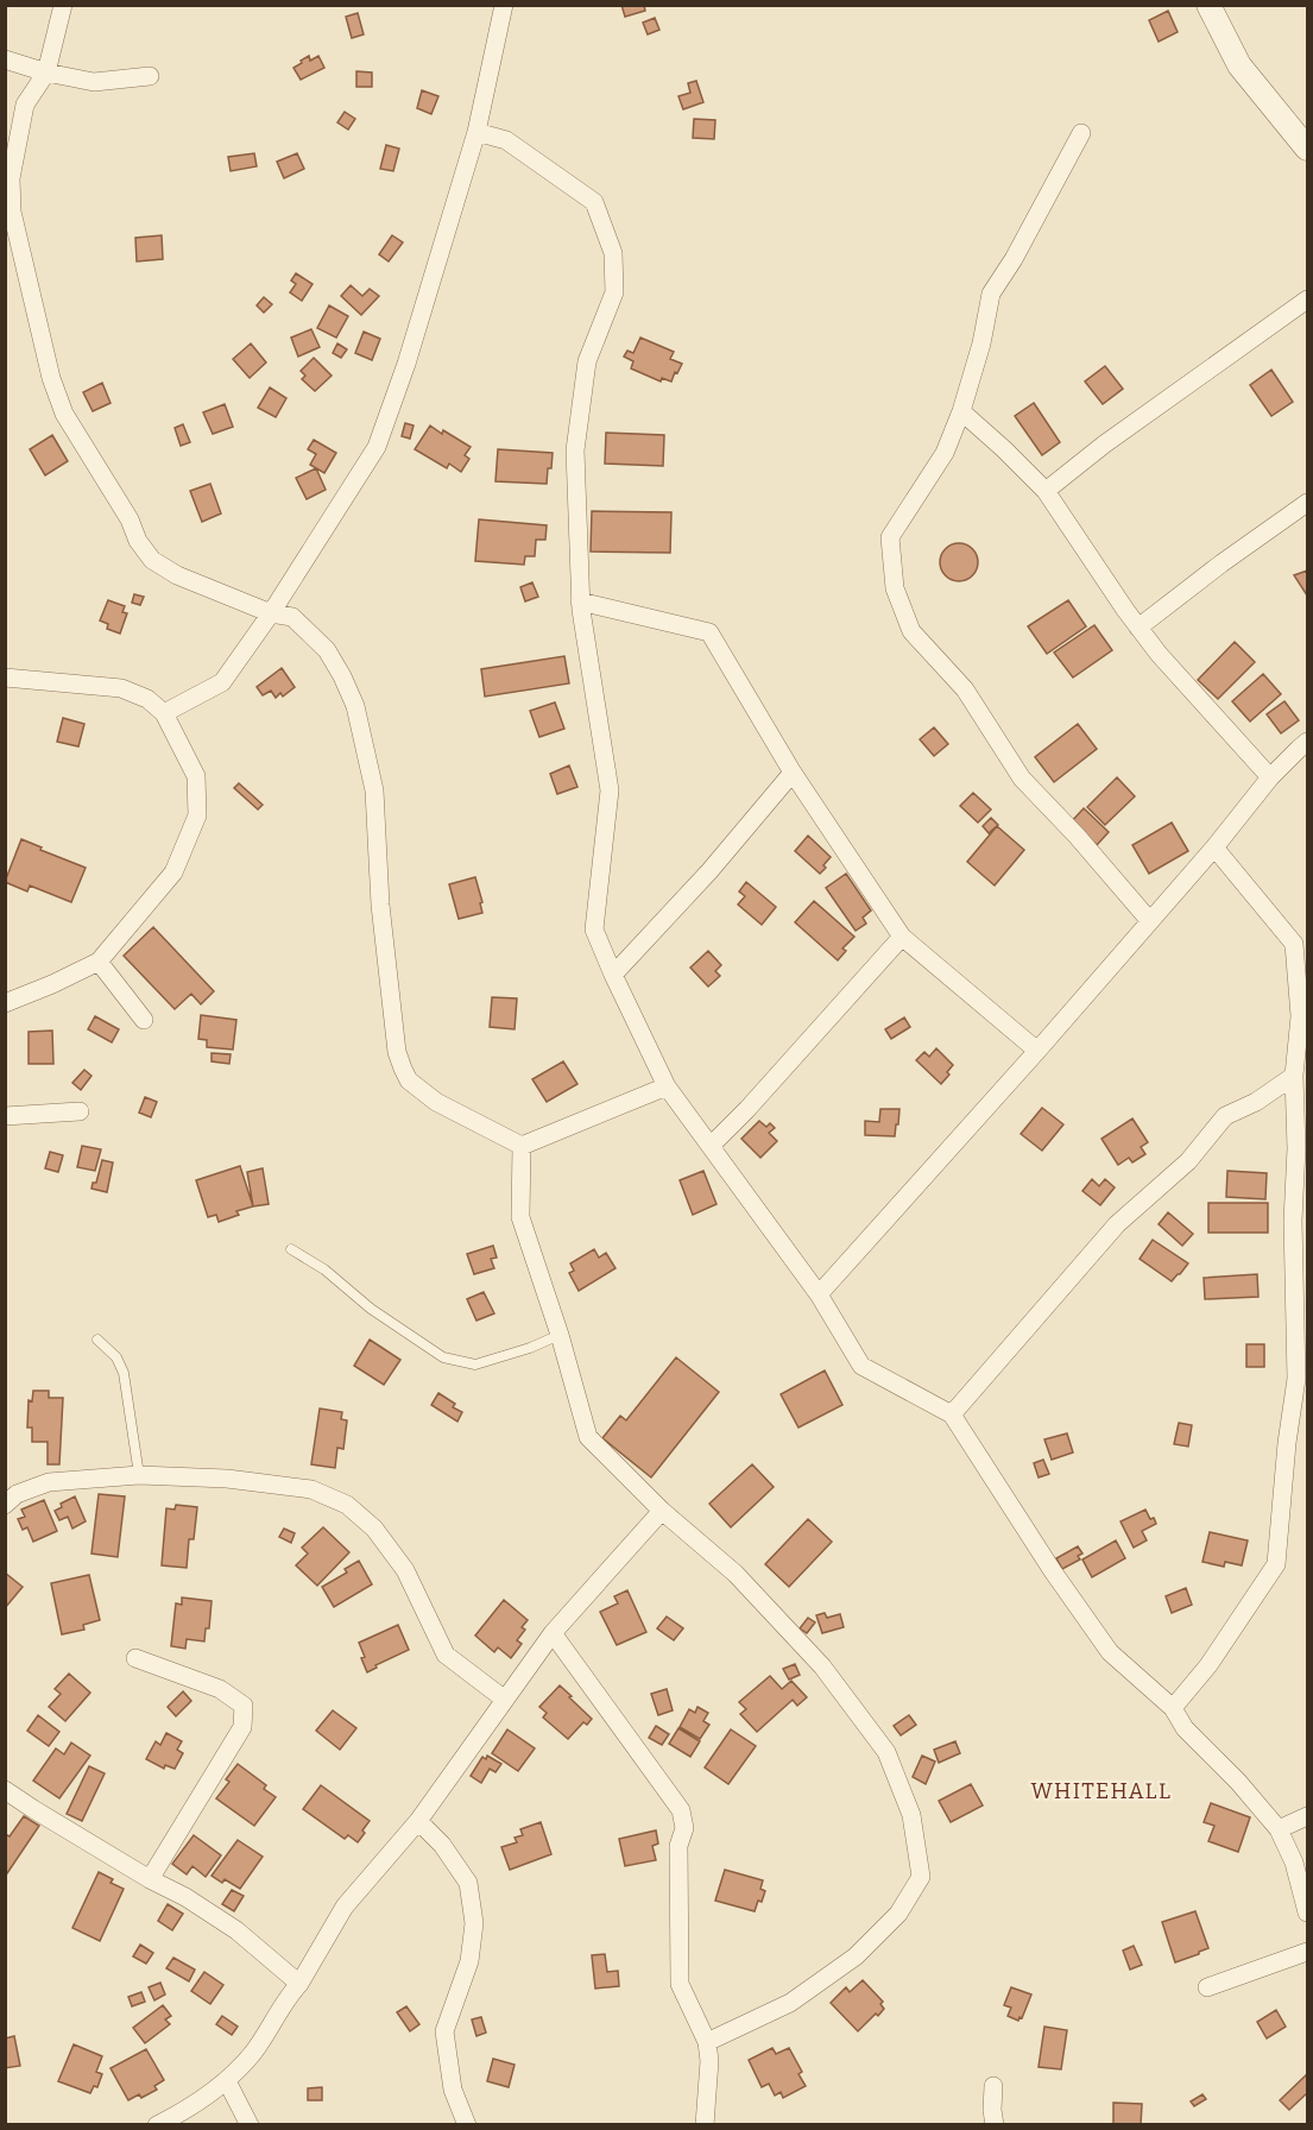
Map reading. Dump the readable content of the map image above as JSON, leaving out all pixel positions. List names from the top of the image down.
{
  "districts": ["WHITEHALL"]
}
